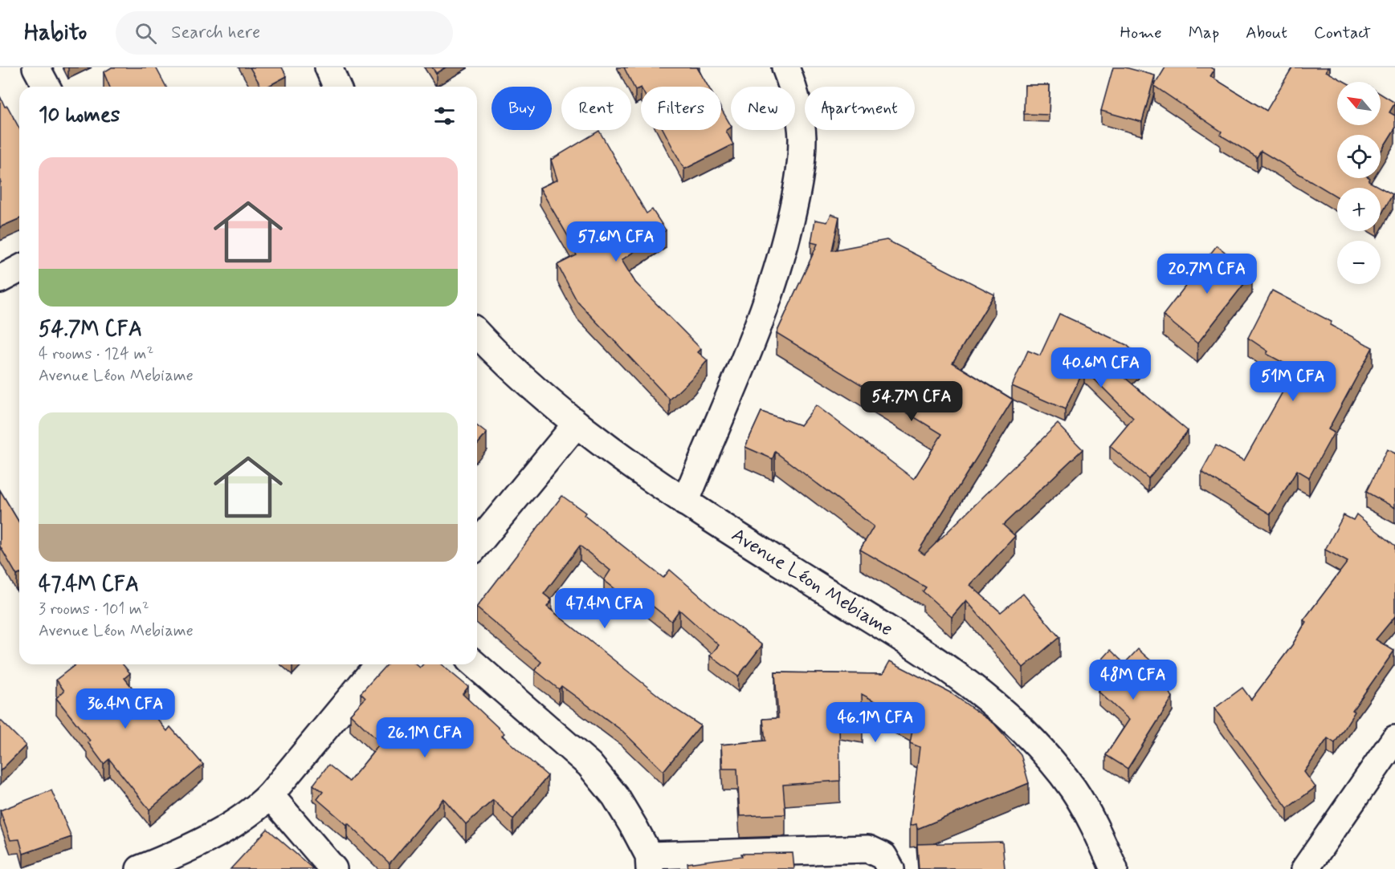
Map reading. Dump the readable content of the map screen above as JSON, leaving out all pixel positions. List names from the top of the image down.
{
  "streets": {
    "street": ["Avenue Léon Mebiame"]
  },
  "north": "top left",
  "page": {
    "header": "Habito",
    "search": "Search here",
    "nav": [
      "Home",
      "Map",
      "About",
      "Contact"
    ],
    "map_buttons": ["+", "−"],
    "chip": [
      "Buy",
      "Rent",
      "Filters",
      "New",
      "Apartment"
    ],
    "heading": "10 homes",
    "list": [
      {
        "name": "54.7M CFA",
        "note": "4 rooms · 124 m² · Avenue Léon Mebiame"
      },
      {
        "name": "47.4M CFA",
        "note": "3 rooms · 101 m² · Avenue Léon Mebiame"
      }
    ],
    "price": [
      "57.6M CFA",
      "20.7M CFA",
      "40.6M CFA",
      "51M CFA",
      "54.7M CFA",
      "47.4M CFA",
      "48M CFA",
      "36.4M CFA",
      "46.1M CFA",
      "26.1M CFA"
    ]
  }
}
